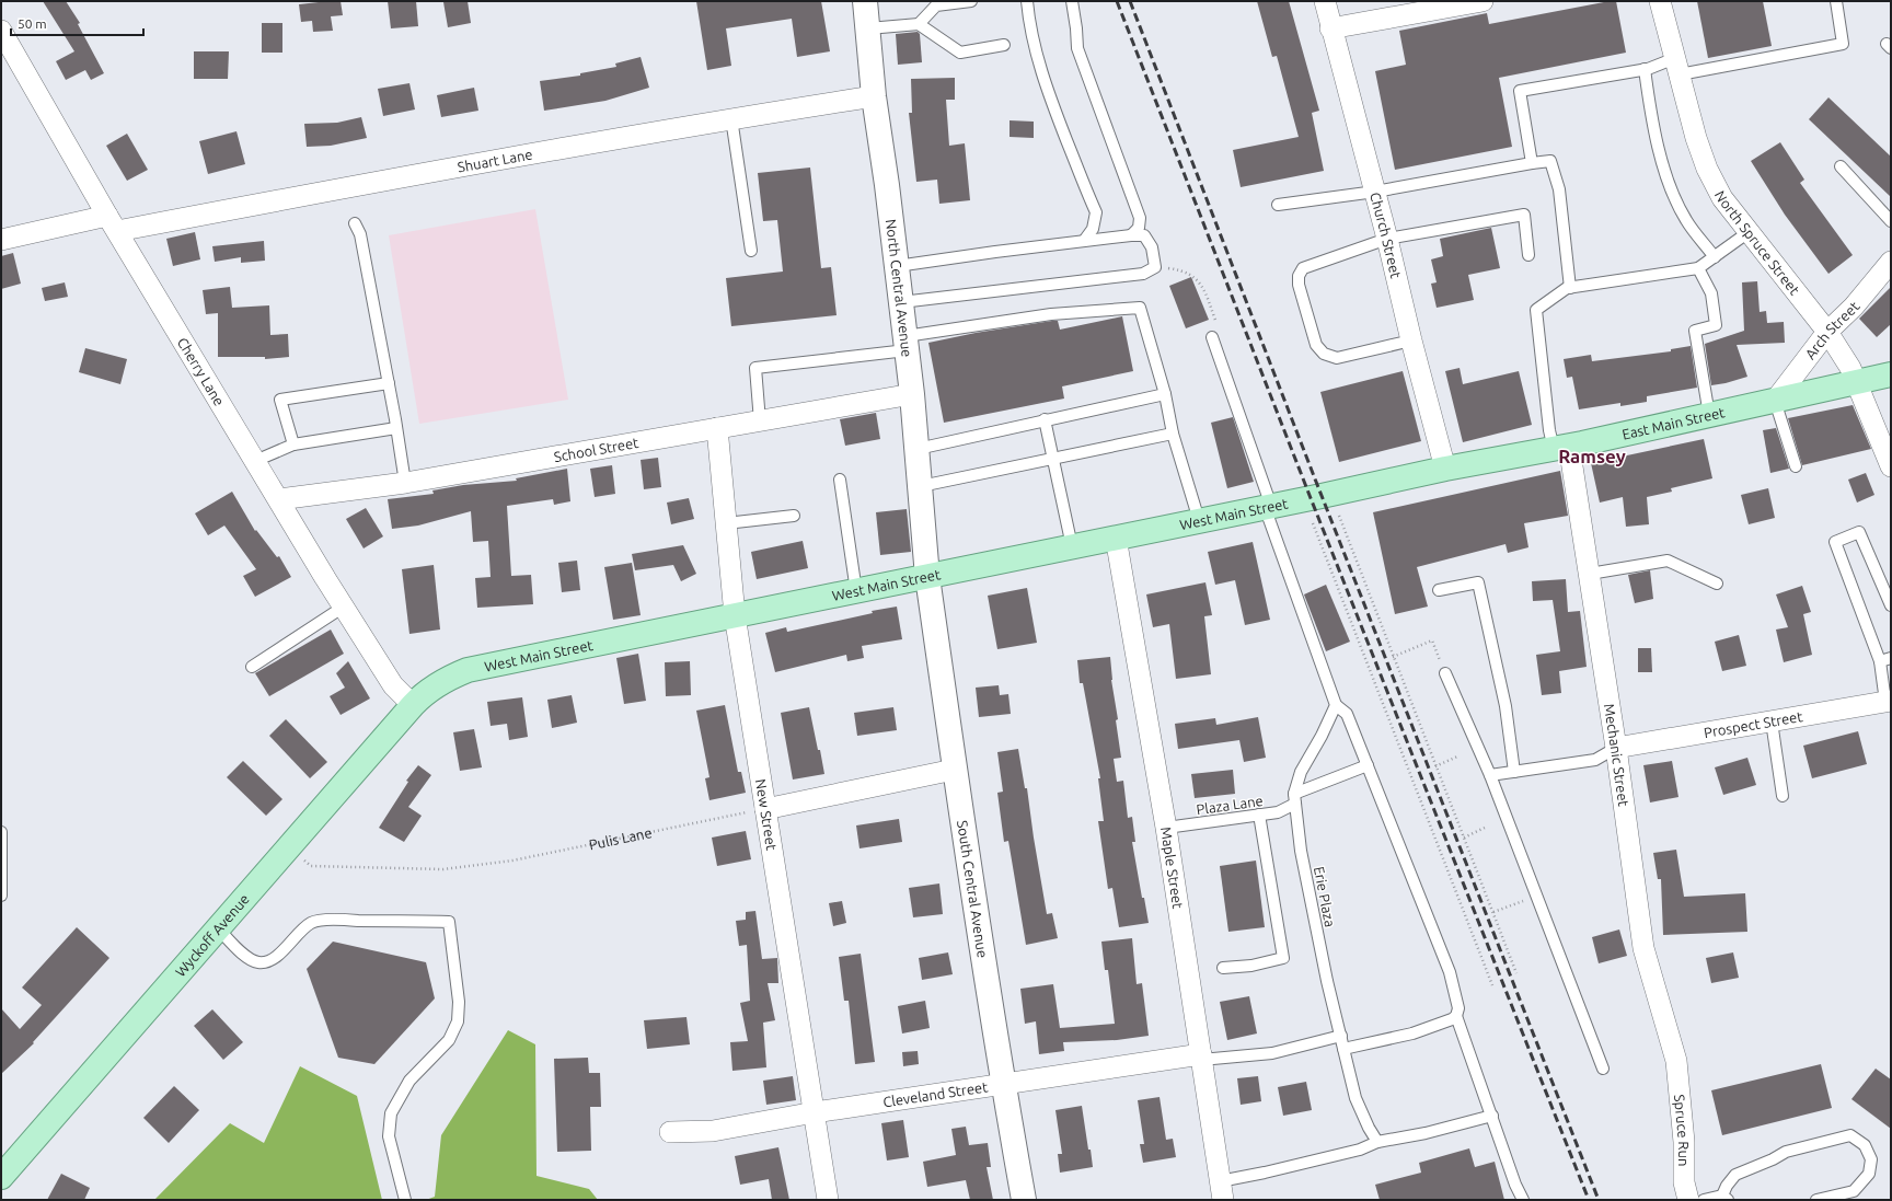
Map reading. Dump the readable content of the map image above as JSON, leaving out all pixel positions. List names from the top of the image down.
{
  "streets": {
    "main road": ["East Main Street", "West Main Street", "Wyckoff Avenue"],
    "street": [
      "Shuart Lane",
      "Church Street",
      "North Spruce Street",
      "North Central Avenue",
      "Arch Street",
      "Cherry Lane",
      "School Street",
      "Prospect Street",
      "Mechanic Street",
      "New Street",
      "Maple Street",
      "South Central Avenue",
      "Cleveland Street",
      "Spruce Run"
    ],
    "lane": ["Plaza Lane", "Erie Plaza"],
    "path": ["Pulis Lane"]
  },
  "crossings": [
    ["Shuart Lane", "North Central Avenue"],
    ["Shuart Lane", "Cherry Lane"],
    ["Church Street", "East Main Street"],
    ["North Spruce Street", "Arch Street"],
    ["North Spruce Street", "East Main Street"],
    ["North Central Avenue", "School Street"],
    ["North Central Avenue", "West Main Street"],
    ["North Central Avenue", "South Central Avenue"],
    ["Arch Street", "East Main Street"],
    ["Cherry Lane", "School Street"],
    ["Cherry Lane", "West Main Street"],
    ["Cherry Lane", "Wyckoff Avenue"],
    ["East Main Street", "West Main Street"],
    ["East Main Street", "Mechanic Street"],
    ["School Street", "New Street"],
    ["West Main Street", "New Street"],
    ["West Main Street", "Maple Street"],
    ["West Main Street", "South Central Avenue"],
    ["West Main Street", "Wyckoff Avenue"],
    ["Prospect Street", "Mechanic Street"],
    ["Mechanic Street", "Spruce Run"],
    ["Plaza Lane", "Maple Street"],
    ["Plaza Lane", "Erie Plaza"],
    ["New Street", "Pulis Lane"],
    ["New Street", "Cleveland Street"],
    ["Pulis Lane", "Wyckoff Avenue"],
    ["Maple Street", "Cleveland Street"],
    ["South Central Avenue", "Cleveland Street"],
    ["Erie Plaza", "Cleveland Street"]
  ],
  "districts": ["Ramsey"],
  "scale_bar": "50 m"
}
